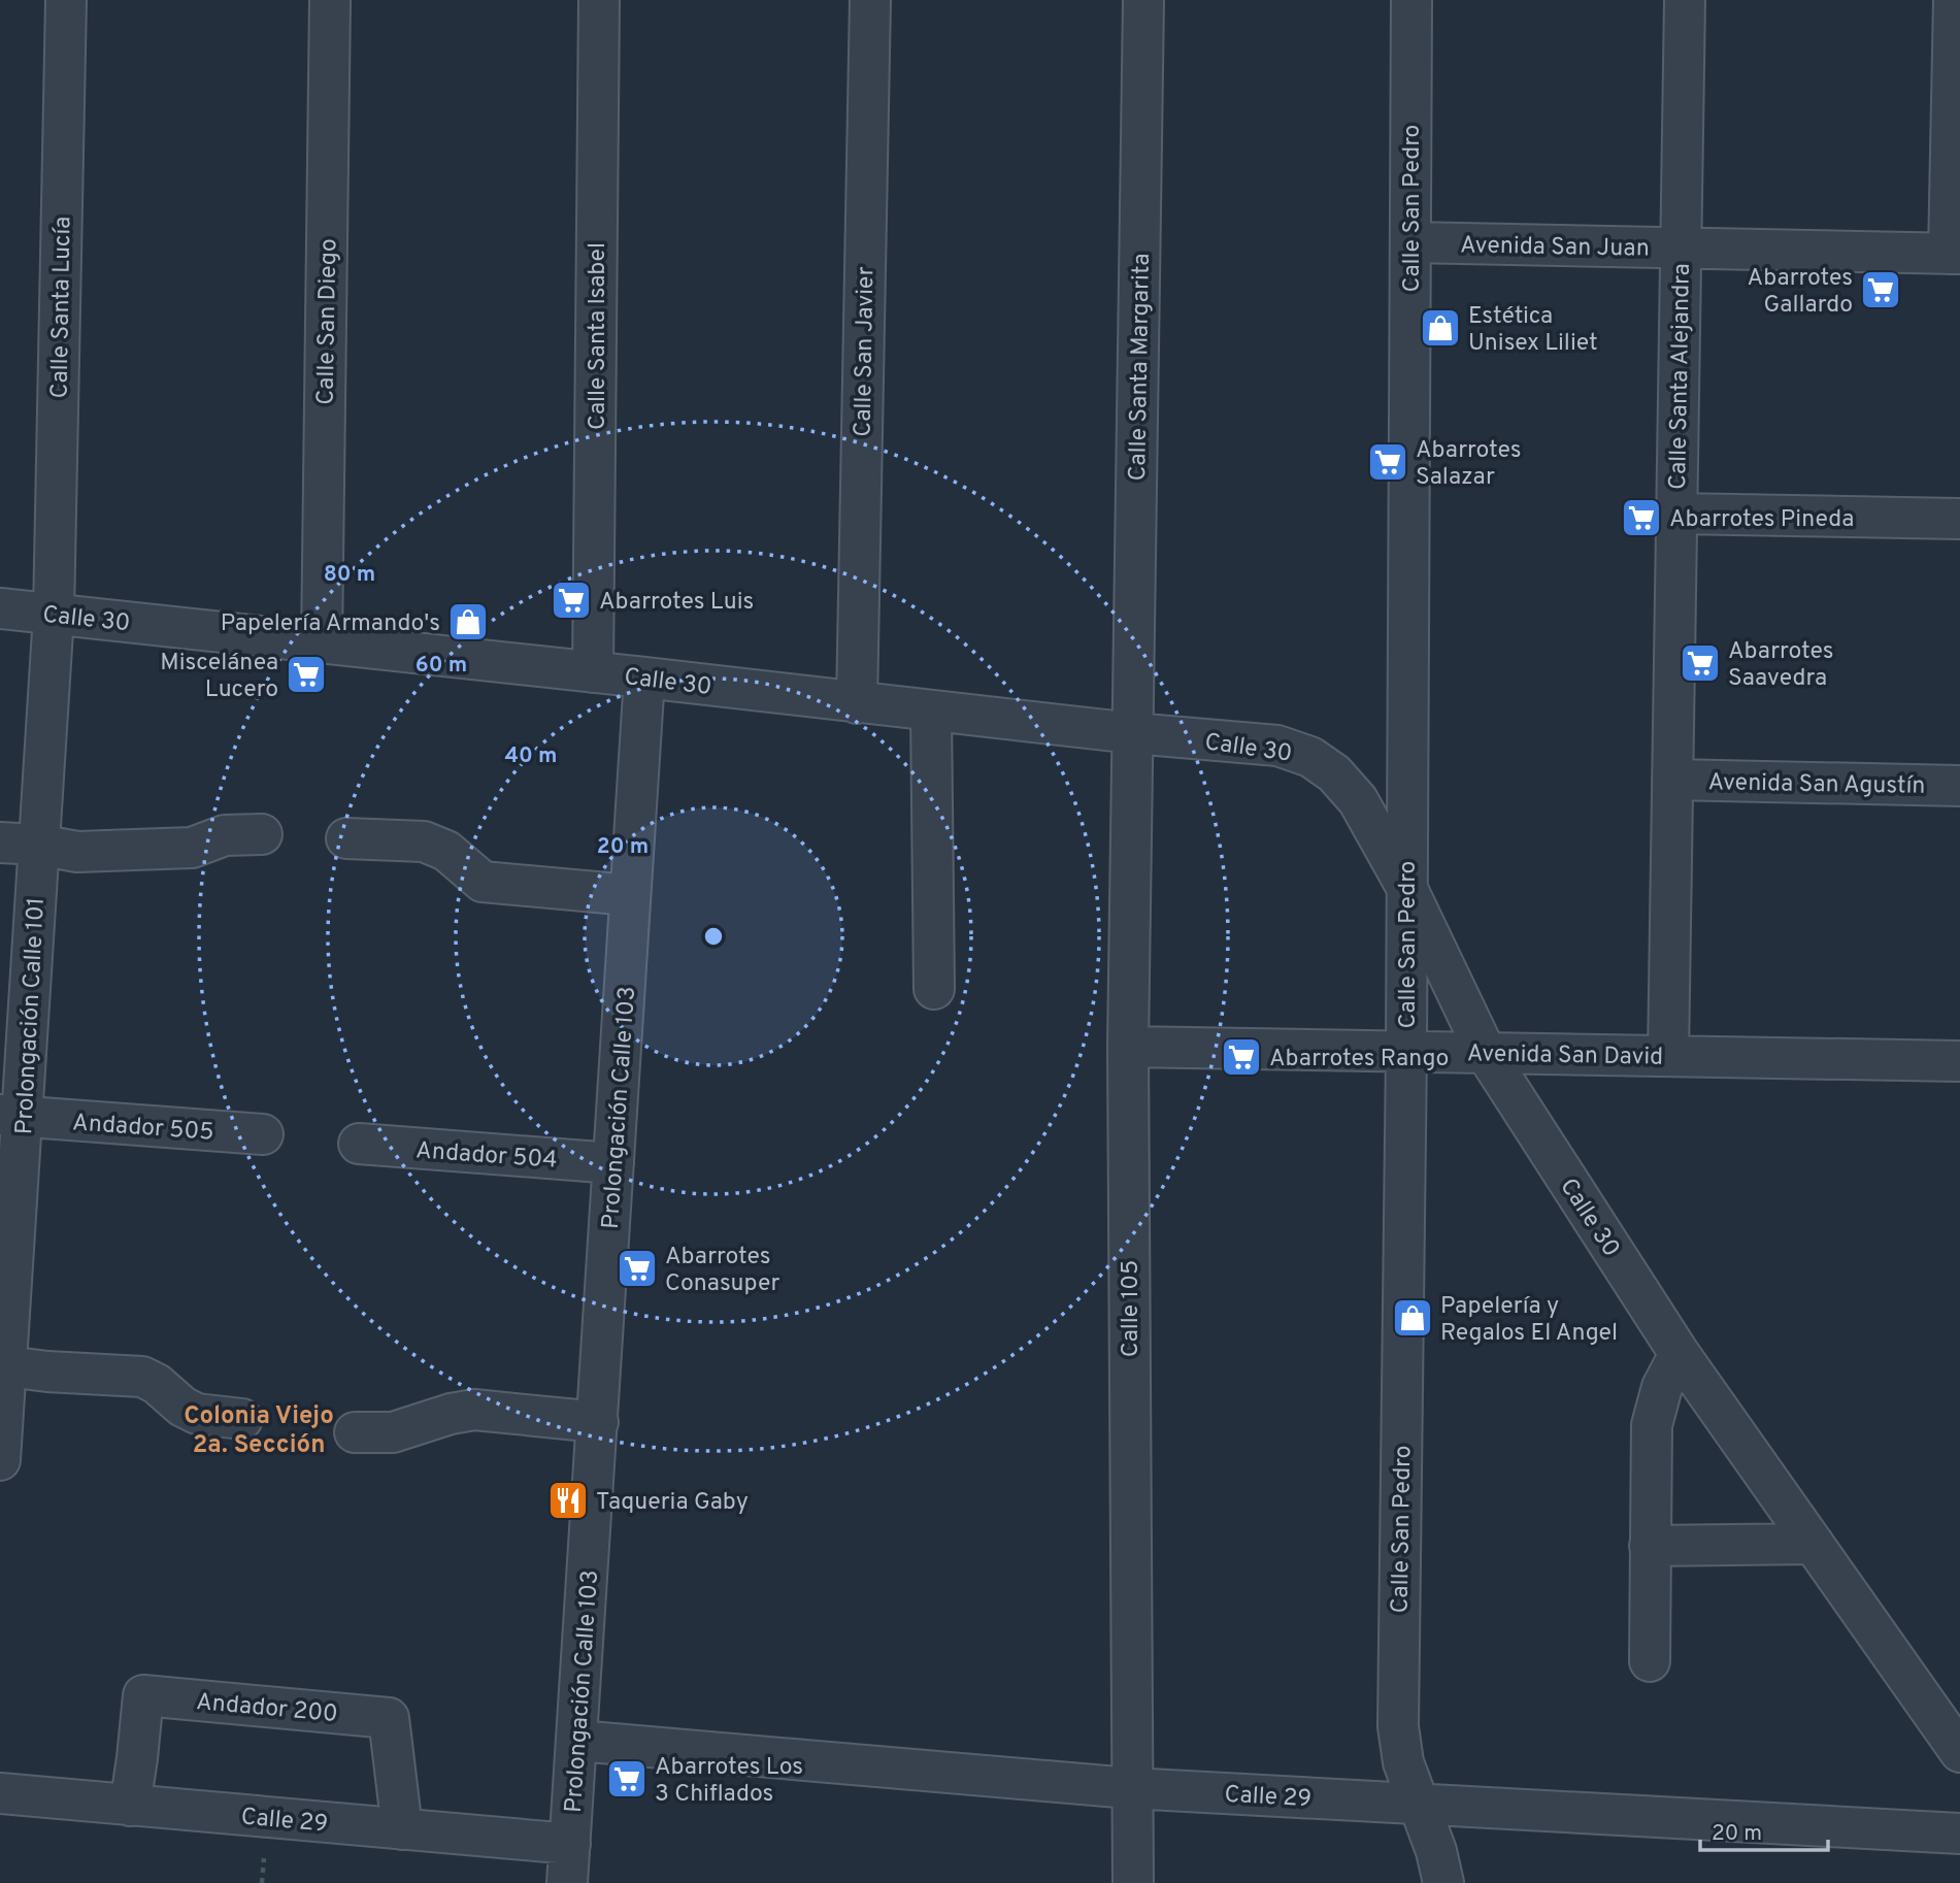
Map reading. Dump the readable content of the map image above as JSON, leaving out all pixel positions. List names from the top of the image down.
{
  "streets": {
    "street": [
      "Calle San Pedro",
      "Avenida San Juan",
      "Calle Santa Lucía",
      "Calle San Diego",
      "Calle Santa Isabel",
      "Calle San Javier",
      "Calle Santa Margarita",
      "Calle Santa Alejandra",
      "Calle 30",
      "Avenida San Agustín",
      "Prolongación Calle 101",
      "Avenida San David",
      "Prolongación Calle 103",
      "Andador 505",
      "Andador 504",
      "Calle 105",
      "Andador 200",
      "Calle 29"
    ]
  },
  "crossings": [
    ["Calle San Pedro", "Avenida San Juan"],
    ["Calle San Pedro", "Calle 30"],
    ["Calle San Pedro", "Avenida San David"],
    ["Calle San Pedro", "Calle 29"],
    ["Avenida San Juan", "Calle Santa Alejandra"],
    ["Calle Santa Lucía", "Calle 30"],
    ["Calle Santa Lucía", "Prolongación Calle 101"],
    ["Calle San Diego", "Calle 30"],
    ["Calle Santa Isabel", "Calle 30"],
    ["Calle San Javier", "Calle 30"],
    ["Calle Santa Margarita", "Calle 30"],
    ["Calle Santa Margarita", "Calle 105"],
    ["Calle Santa Alejandra", "Avenida San Agustín"],
    ["Calle Santa Alejandra", "Avenida San David"],
    ["Calle 30", "Prolongación Calle 101"],
    ["Calle 30", "Avenida San David"],
    ["Calle 30", "Prolongación Calle 103"],
    ["Calle 30", "Calle 105"],
    ["Prolongación Calle 101", "Andador 505"],
    ["Avenida San David", "Calle 105"],
    ["Prolongación Calle 103", "Andador 504"],
    ["Prolongación Calle 103", "Calle 29"],
    ["Calle 105", "Calle 29"],
    ["Andador 200", "Calle 29"]
  ],
  "districts": ["Colonia Viejo 2a. Sección"],
  "places": {
    "supermarket": [
      "Abarrotes Gallardo",
      "Abarrotes Salazar",
      "Abarrotes Pineda",
      "Abarrotes Luis",
      "Abarrotes Saavedra",
      "Miscelánea Lucero",
      "Abarrotes Rango",
      "Abarrotes Conasuper",
      "Abarrotes Los 3 Chiflados"
    ],
    "shop": ["Estética Unisex Liliet", "Papelería Armando's", "Papelería y Regalos El Angel"],
    "restaurant": ["Taqueria Gaby"]
  },
  "scale_bar": "20 m",
  "rings": [
    "80 m",
    "60 m",
    "40 m",
    "20 m"
  ]
}
